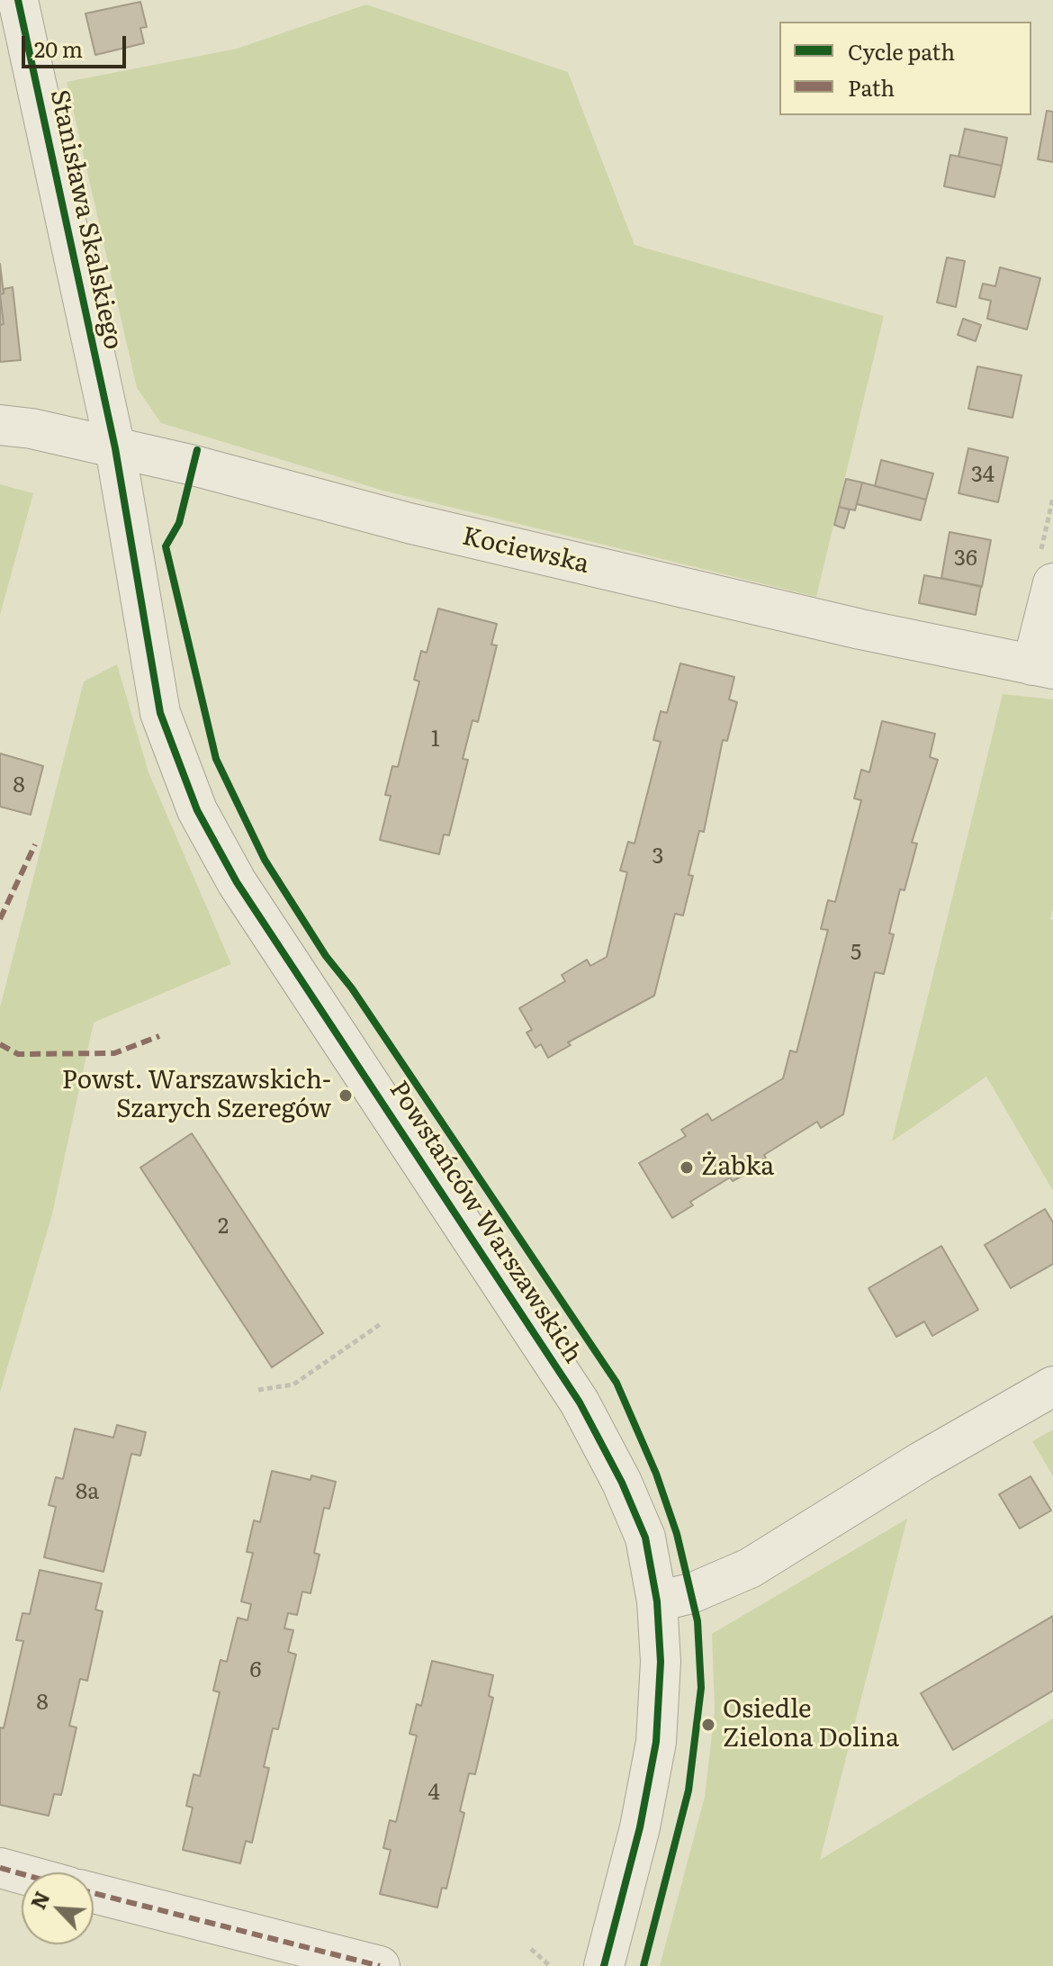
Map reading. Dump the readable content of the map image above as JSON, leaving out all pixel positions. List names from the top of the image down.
{
  "streets": {
    "street": ["Stanisława Skalskiego", "Kociewska", "Powstańców Warszawskich"]
  },
  "crossings": [
    ["Stanisława Skalskiego", "Kociewska"],
    ["Stanisława Skalskiego", "Powstańców Warszawskich"],
    ["Kociewska", "Powstańców Warszawskich"]
  ],
  "places": ["Powst. Warszawskich- Szarych Szeregów", "Żabka", "Osiedle Zielona Dolina"],
  "house_numbers": [
    "34",
    "36",
    "1",
    "8",
    "3",
    "5",
    "2",
    "8a",
    "6",
    "8",
    "4"
  ],
  "legend": ["Cycle path", "Path"],
  "scale_bar": "20 m",
  "north": "top left"
}
